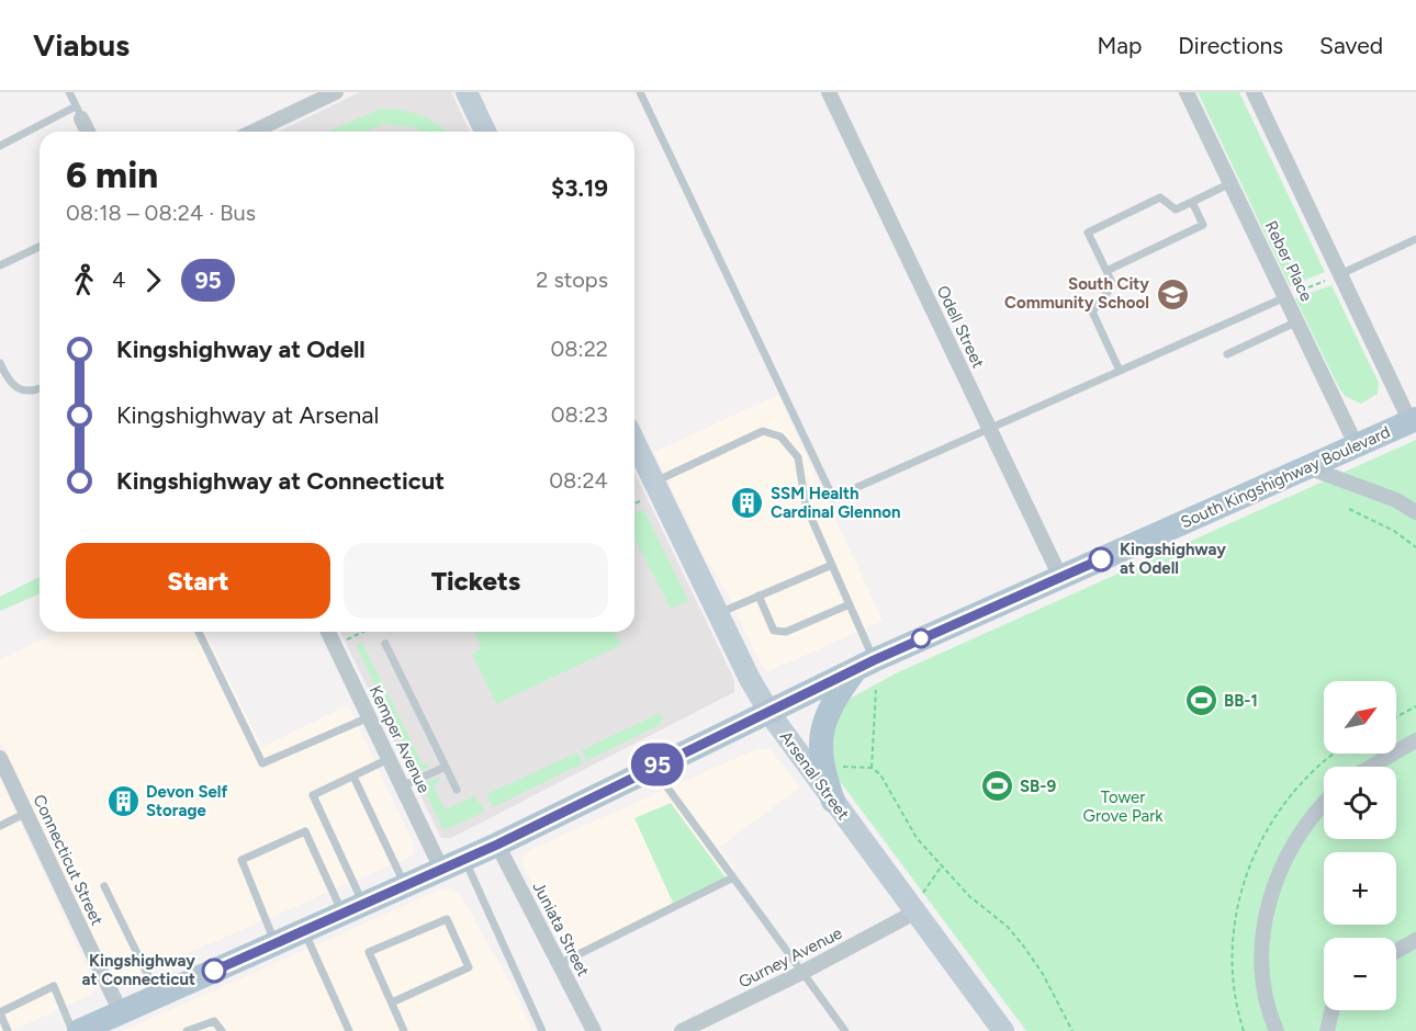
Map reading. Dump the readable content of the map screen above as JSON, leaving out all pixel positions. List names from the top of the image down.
{
  "streets": {
    "main road": ["South Kingshighway Boulevard", "Arsenal Street"],
    "street": [
      "Reber Place",
      "Odell Street",
      "Kemper Avenue",
      "Connecticut Street",
      "Juniata Street",
      "Gurney Avenue"
    ]
  },
  "crossings": [
    ["Reber Place", "South Kingshighway Boulevard"],
    ["Odell Street", "South Kingshighway Boulevard"],
    ["South Kingshighway Boulevard", "Kemper Avenue"],
    ["South Kingshighway Boulevard", "Arsenal Street"],
    ["South Kingshighway Boulevard", "Connecticut Street"],
    ["South Kingshighway Boulevard", "Juniata Street"],
    ["Arsenal Street", "Gurney Avenue"]
  ],
  "parks": ["Tower Grove Park"],
  "places": {
    "school or university": ["South City Community School"],
    "building": ["SSM Health Cardinal Glennon", "Devon Self Storage"],
    "other": ["Kingshighway at Odell", "Kingshighway at Connecticut"],
    "sports": ["BB-1", "SB-9"]
  },
  "lines": ["bus line 95"],
  "north": "top right",
  "page": {
    "header": "Viabus",
    "nav": ["Map", "Directions", "Saved"],
    "on_map": "95",
    "heading": ["6 min", "08:18 – 08:24 · Bus", "$3.19"],
    "legs": ["4", "95", "2 stops"],
    "list": [
      {
        "name": "Kingshighway at Odell",
        "value": "08:22"
      },
      {
        "name": "Kingshighway at Arsenal",
        "value": "08:23"
      },
      {
        "name": "Kingshighway at Connecticut",
        "value": "08:24"
      }
    ],
    "buttons": ["Start", "Tickets"],
    "map_buttons": ["+", "−"]
  }
}
